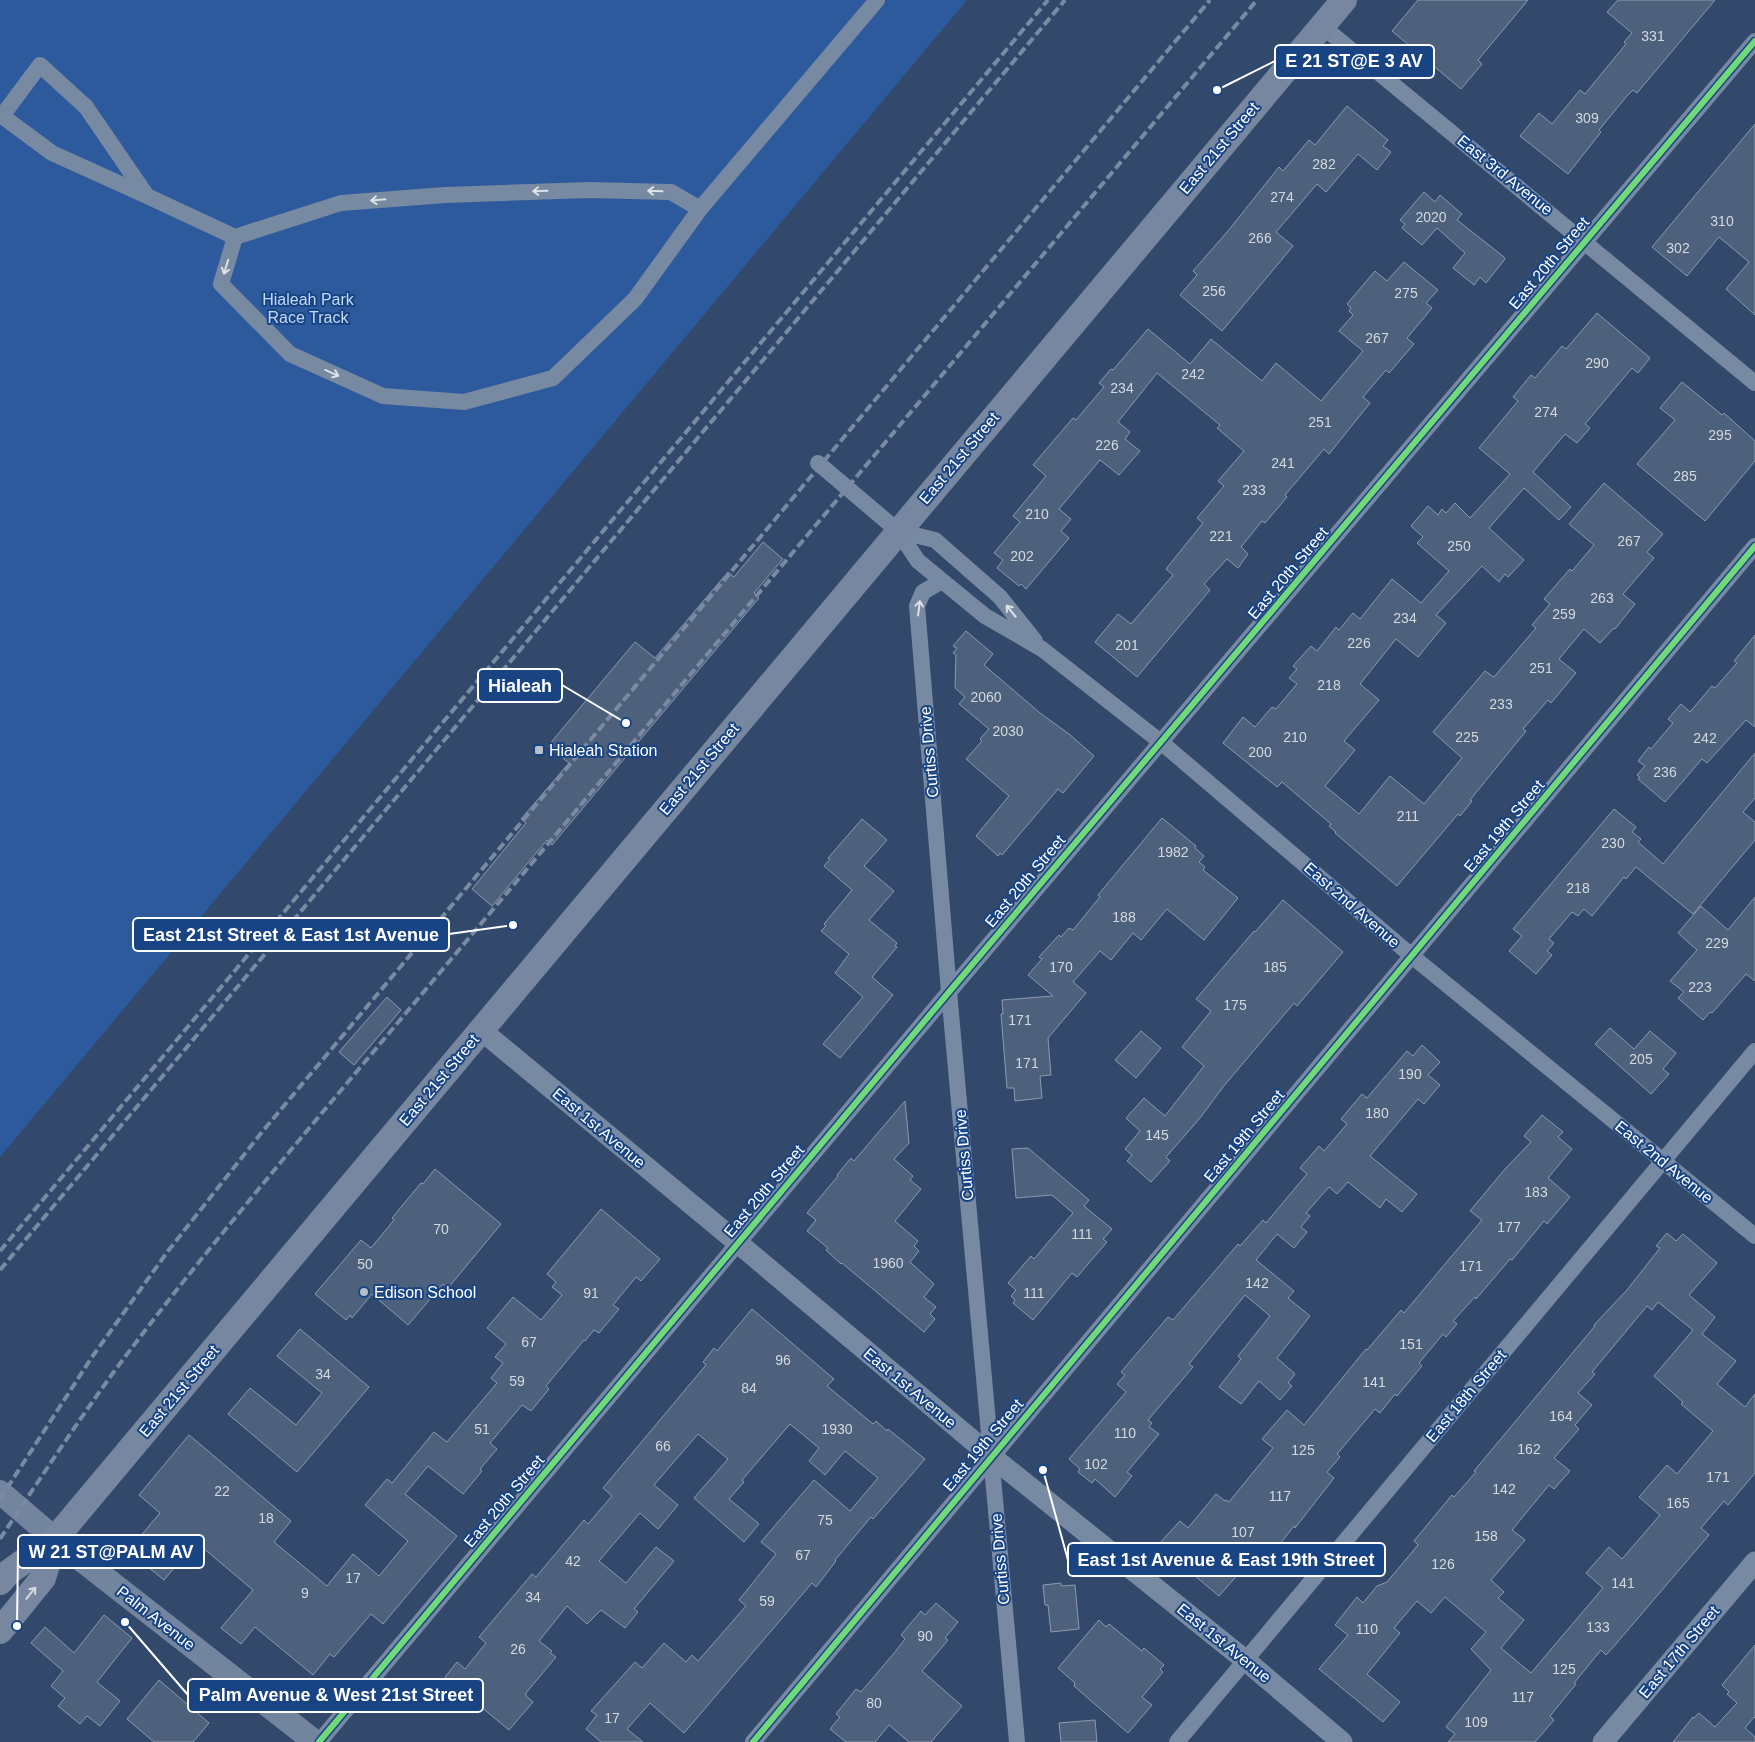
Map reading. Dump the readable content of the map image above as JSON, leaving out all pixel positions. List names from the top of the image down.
{
  "streets": {
    "main road": ["East 21st Street", "Palm Avenue"],
    "street": [
      "East 3rd Avenue",
      "East 20th Street",
      "Curtiss Drive",
      "East 19th Street",
      "East 2nd Avenue",
      "East 1st Avenue",
      "East 18th Street",
      "East 17th Street"
    ]
  },
  "crossings": [
    ["East 21st Street", "East 3rd Avenue"],
    ["East 21st Street", "East 2nd Avenue"],
    ["East 21st Street", "East 1st Avenue"],
    ["East 21st Street", "Palm Avenue"],
    ["East 3rd Avenue", "East 20th Street"],
    ["East 20th Street", "Curtiss Drive"],
    ["East 20th Street", "East 2nd Avenue"],
    ["East 20th Street", "East 1st Avenue"],
    ["Curtiss Drive", "East 19th Street"],
    ["Curtiss Drive", "East 2nd Avenue"],
    ["Curtiss Drive", "East 1st Avenue"],
    ["East 19th Street", "East 2nd Avenue"],
    ["East 19th Street", "East 1st Avenue"],
    ["East 2nd Avenue", "East 18th Street"],
    ["East 1st Avenue", "East 18th Street"]
  ],
  "parks": ["Hialeah Park Race Track"],
  "places": {
    "other": [
      "E 21 ST@E 3 AV",
      "Hialeah",
      "East 21st Street & East 1st Avenue",
      "Edison School",
      "East 1st Avenue & East 19th Street",
      "Palm Avenue & West 21st Street",
      "W 21 ST@PALM AV"
    ],
    "transit": ["Hialeah Station"]
  },
  "house_numbers": [
    "331",
    "309",
    "282",
    "274",
    "2020",
    "310",
    "266",
    "302",
    "256",
    "275",
    "267",
    "290",
    "242",
    "234",
    "274",
    "251",
    "295",
    "226",
    "241",
    "285",
    "233",
    "210",
    "221",
    "267",
    "250",
    "202",
    "263",
    "259",
    "234",
    "226",
    "201",
    "251",
    "218",
    "2060",
    "233",
    "2030",
    "210",
    "225",
    "242",
    "200",
    "236",
    "211",
    "230",
    "1982",
    "218",
    "188",
    "229",
    "170",
    "185",
    "223",
    "175",
    "171",
    "205",
    "171",
    "190",
    "180",
    "145",
    "183",
    "177",
    "70",
    "111",
    "1960",
    "50",
    "171",
    "142",
    "91",
    "111",
    "67",
    "151",
    "96",
    "34",
    "59",
    "141",
    "84",
    "164",
    "51",
    "1930",
    "110",
    "66",
    "162",
    "125",
    "102",
    "171",
    "142",
    "22",
    "117",
    "165",
    "18",
    "75",
    "107",
    "158",
    "67",
    "42",
    "126",
    "17",
    "141",
    "9",
    "34",
    "59",
    "133",
    "110",
    "90",
    "26",
    "125",
    "117",
    "80",
    "17",
    "109"
  ]
}
